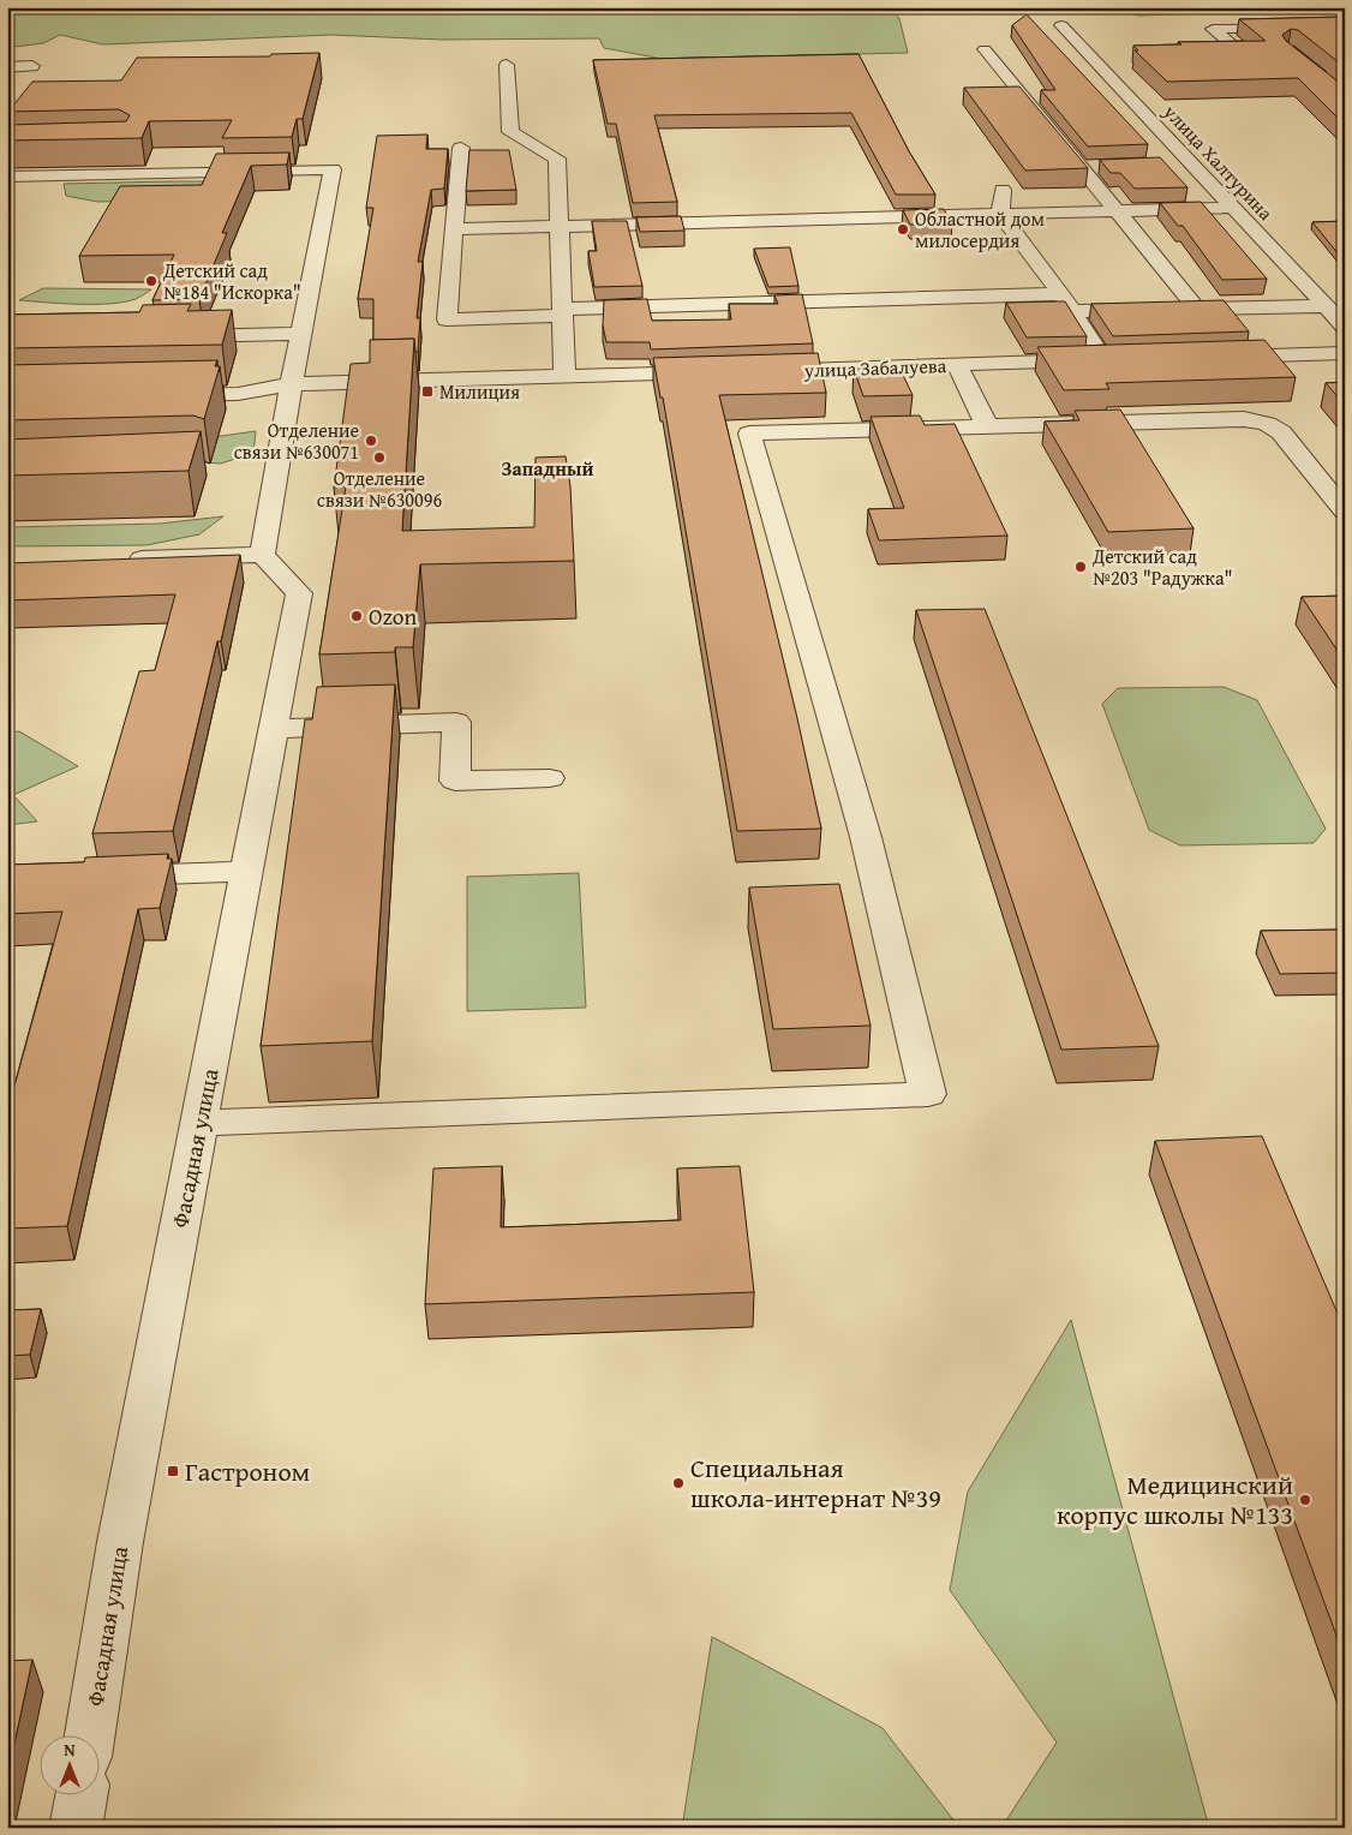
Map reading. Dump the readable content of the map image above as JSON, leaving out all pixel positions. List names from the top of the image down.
{
  "streets": {
    "street": ["улица Халтурина", "улица Забалуева", "Фасадная улица"]
  },
  "districts": ["Западный"],
  "places": {
    "other": [
      "Областной дом милосердия",
      "Детский сад №184 \"Искорка\"",
      "Отделение связи №630071",
      "Отделение связи №630096",
      "Детский сад №203 \"Радужка\"",
      "Ozon",
      "Специальная школа-интернат №39",
      "Медицинский корпус школы №133"
    ],
    "transit": ["Милиция", "Гастроном"]
  },
  "north": "top"
}
